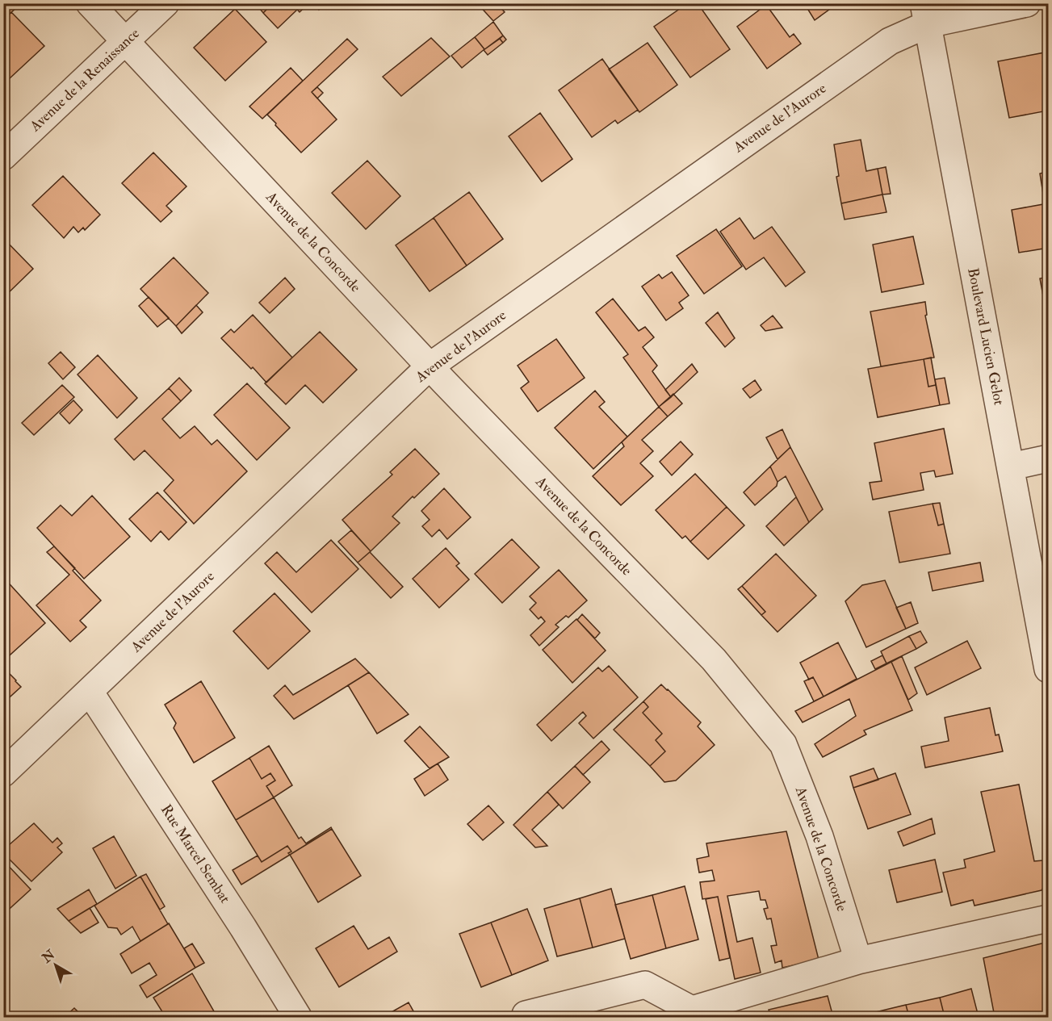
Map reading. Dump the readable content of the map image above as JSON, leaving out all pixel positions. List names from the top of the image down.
{
  "streets": {
    "street": [
      "Avenue de la Renaissance",
      "Avenue de l'Aurore",
      "Avenue de la Concorde",
      "Boulevard Lucien Gelot",
      "Rue Marcel Sembat"
    ]
  },
  "crossings": [
    ["Avenue de la Renaissance", "Avenue de la Concorde"],
    ["Avenue de l'Aurore", "Avenue de la Concorde"],
    ["Avenue de l'Aurore", "Boulevard Lucien Gelot"],
    ["Avenue de l'Aurore", "Rue Marcel Sembat"]
  ],
  "north": "top left"
}
